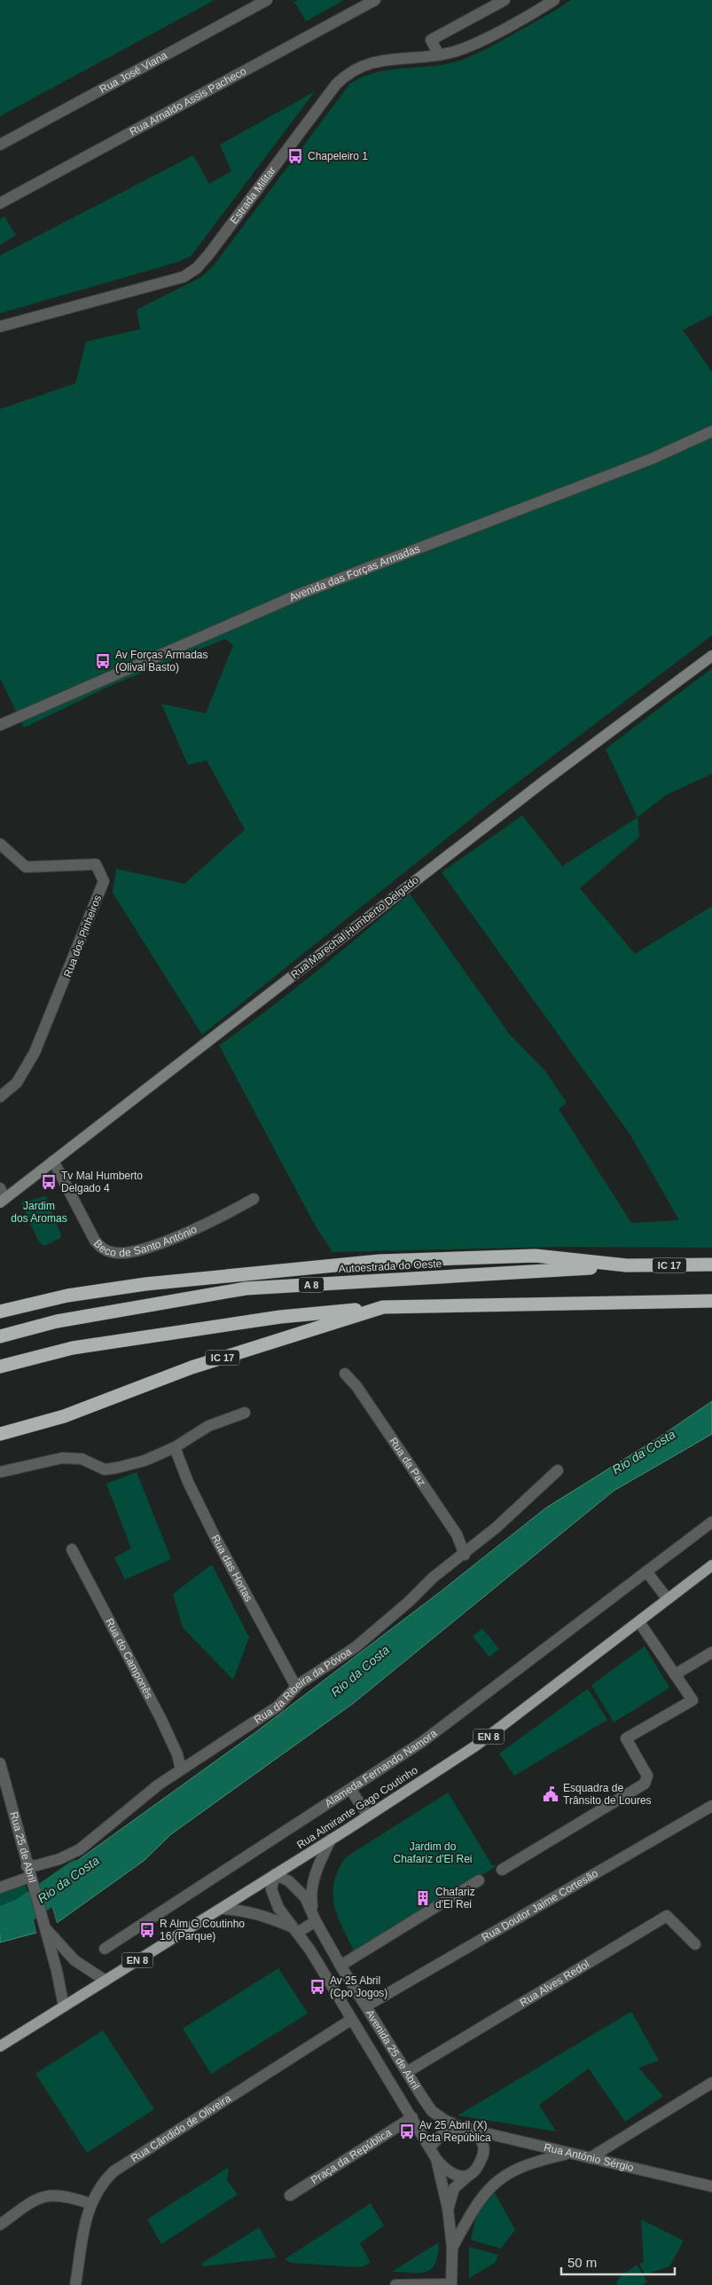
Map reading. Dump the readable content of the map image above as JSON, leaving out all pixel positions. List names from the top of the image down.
{
  "streets": {
    "highway": ["IC 17", "Autoestrada do Oeste", "A 8"],
    "main road": ["EN 8", "Rua Almirante Gago Coutinho"],
    "street": [
      "Rua José Viana",
      "Rua Arnaldo Assis Pacheco",
      "Estrada Militar",
      "Avenida das Forças Armadas",
      "Rua Marechal Humberto Delgado",
      "Rua dos Pinheiros",
      "Beco de Santo António",
      "Rua da Paz",
      "Rua das Hortas",
      "Rua do Camponês",
      "Rua da Ribeira da Póvoa",
      "Alameda Fernando Namora",
      "Rua 25 de Abril",
      "Rua Doutor Jaime Cortesão",
      "Rua Alves Redol",
      "Avenida 25 de Abril",
      "Rua Cândido de Oliveira",
      "Praça da República",
      "Rua António Sérgio"
    ]
  },
  "crossings": [
    ["Rua Marechal Humberto Delgado", "Beco de Santo António"],
    ["IC 17", "Autoestrada do Oeste"],
    ["Rua da Paz", "Rua da Ribeira da Póvoa"],
    ["Rua das Hortas", "Rua da Ribeira da Póvoa"],
    ["Rua do Camponês", "Rua da Ribeira da Póvoa"],
    ["Rua da Ribeira da Póvoa", "Rua 25 de Abril"],
    ["Rua Almirante Gago Coutinho", "Rua 25 de Abril"],
    ["Rua Almirante Gago Coutinho", "Avenida 25 de Abril"],
    ["Rua Doutor Jaime Cortesão", "Avenida 25 de Abril"],
    ["Rua Alves Redol", "Avenida 25 de Abril"],
    ["Avenida 25 de Abril", "Rua Cândido de Oliveira"],
    ["Avenida 25 de Abril", "Praça da República"],
    ["Avenida 25 de Abril", "Rua António Sérgio"]
  ],
  "water": ["Rio da Costa"],
  "parks": ["Jardim dos Aromas", "Jardim do Chafariz d'El Rei"],
  "places": {
    "bus stop": [
      "Chapeleiro 1",
      "Av Forças Armadas (Olival Basto)",
      "Tv Mal Humberto Delgado 4",
      "R Alm G Coutinho 16 (Parque)",
      "Av 25 Abril (Cpo Jogos)",
      "Av 25 Abril (X) Pcta República"
    ],
    "public building": ["Esquadra de Trânsito de Loures"],
    "building": ["Chafariz d'El Rei"]
  },
  "scale_bar": "50 m"
}
